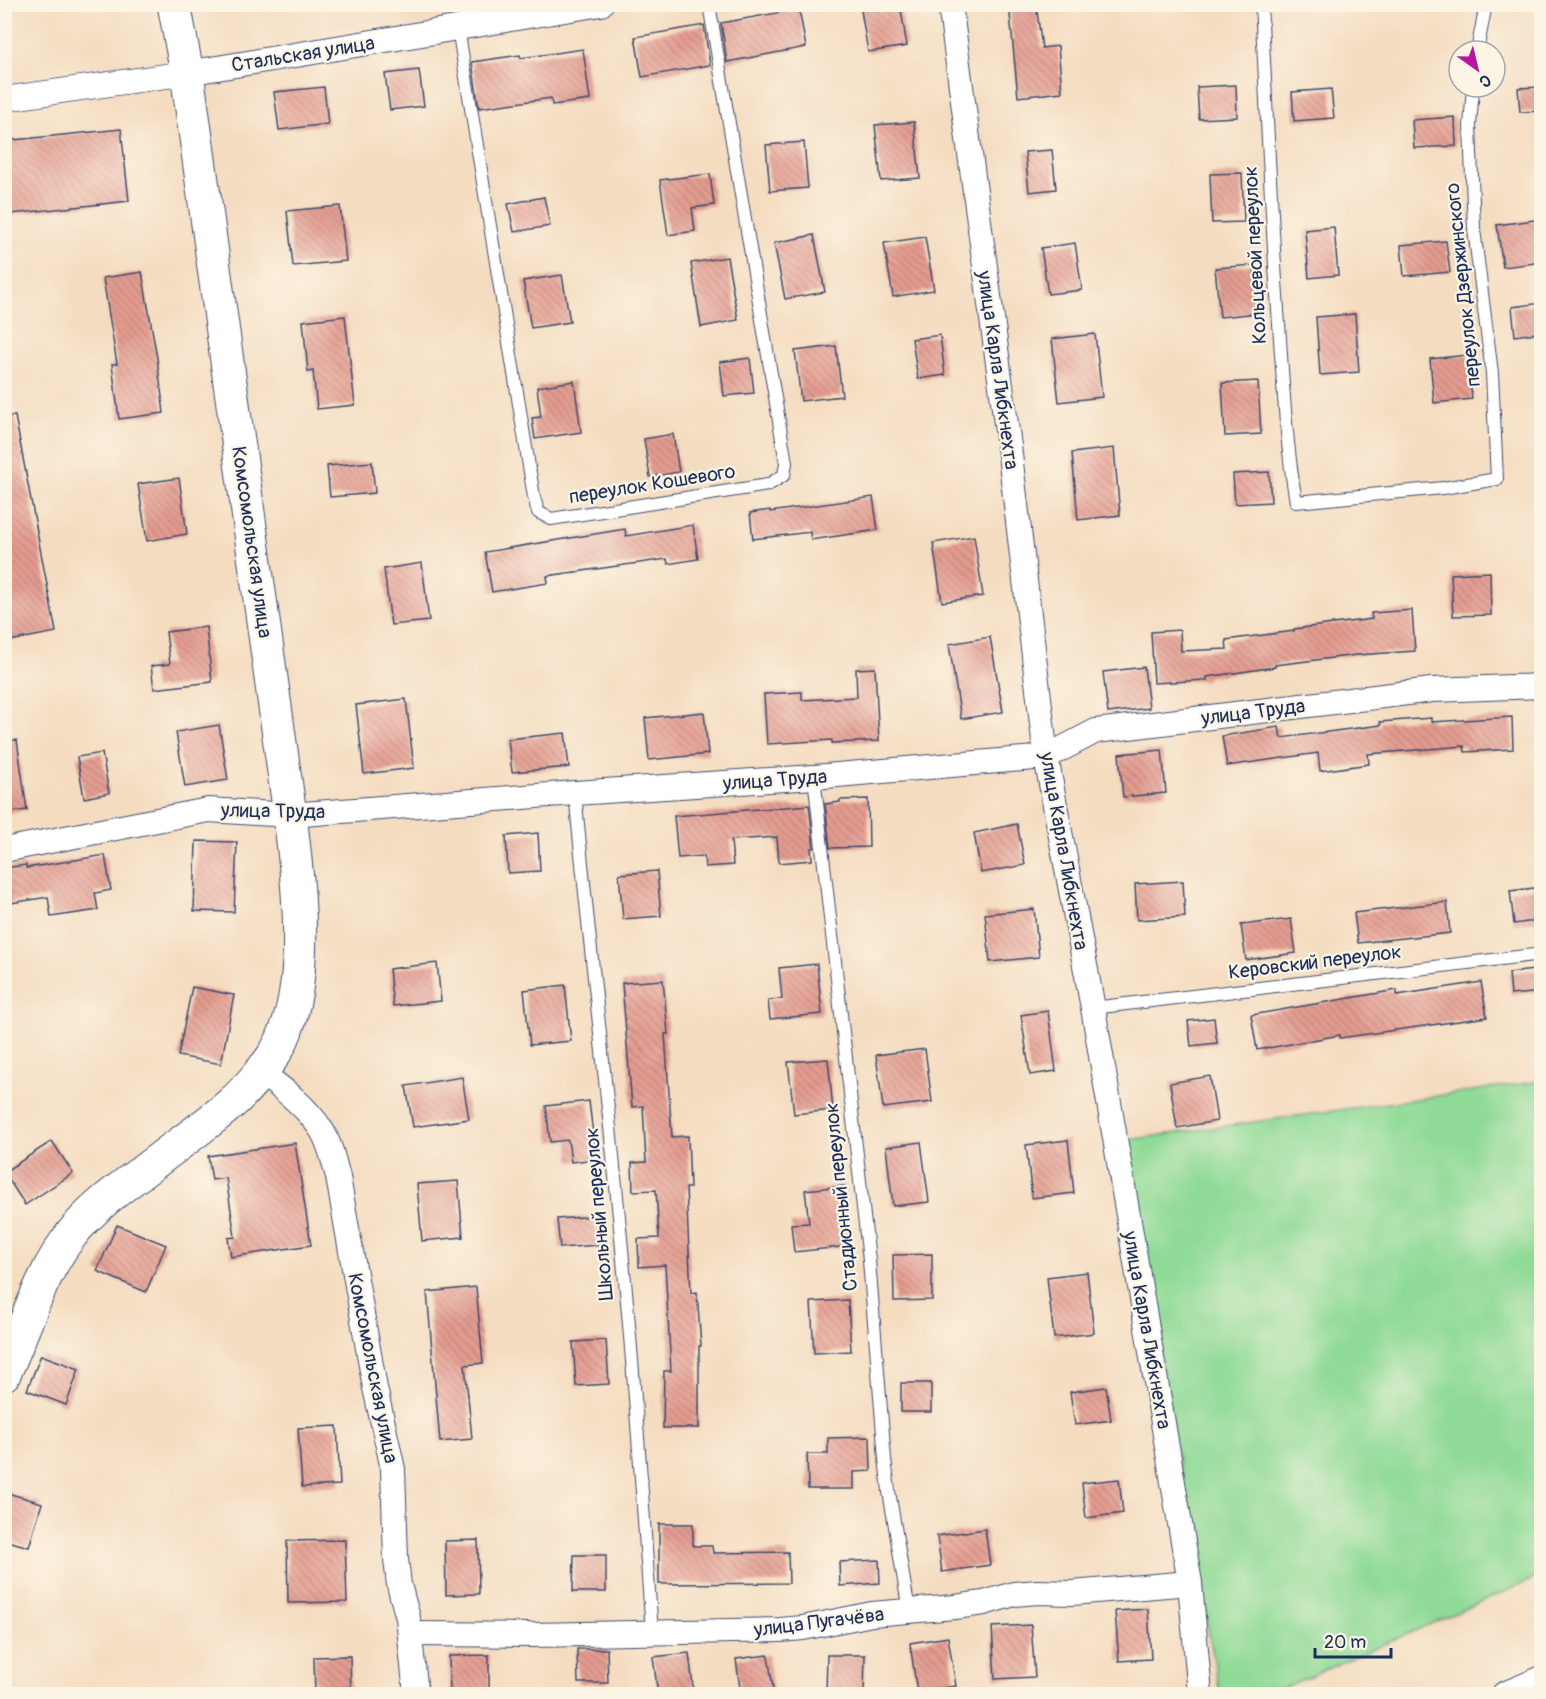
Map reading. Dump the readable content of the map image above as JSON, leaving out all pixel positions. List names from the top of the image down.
{
  "streets": {
    "main road": ["Комсомольская улица"],
    "street": [
      "Стальская улица",
      "улица Карла Либкнехта",
      "улица Труда",
      "улица Пугачёва"
    ],
    "lane": [
      "Кольцевой переулок",
      "переулок Дзержинского",
      "переулок Кошевого",
      "Керовский переулок",
      "Стадионный переулок",
      "Школьный переулок"
    ]
  },
  "crossings": [
    ["Стальская улица", "переулок Кошевого"],
    ["Стальская улица", "Комсомольская улица"],
    ["Кольцевой переулок", "переулок Дзержинского"],
    ["улица Карла Либкнехта", "улица Труда"],
    ["улица Карла Либкнехта", "Керовский переулок"],
    ["улица Карла Либкнехта", "улица Пугачёва"],
    ["Комсомольская улица", "улица Труда"],
    ["Комсомольская улица", "улица Пугачёва"],
    ["улица Труда", "Стадионный переулок"],
    ["улица Труда", "Школьный переулок"],
    ["Стадионный переулок", "улица Пугачёва"],
    ["Школьный переулок", "улица Пугачёва"]
  ],
  "scale_bar": "20 m",
  "north": "bottom right"
}
